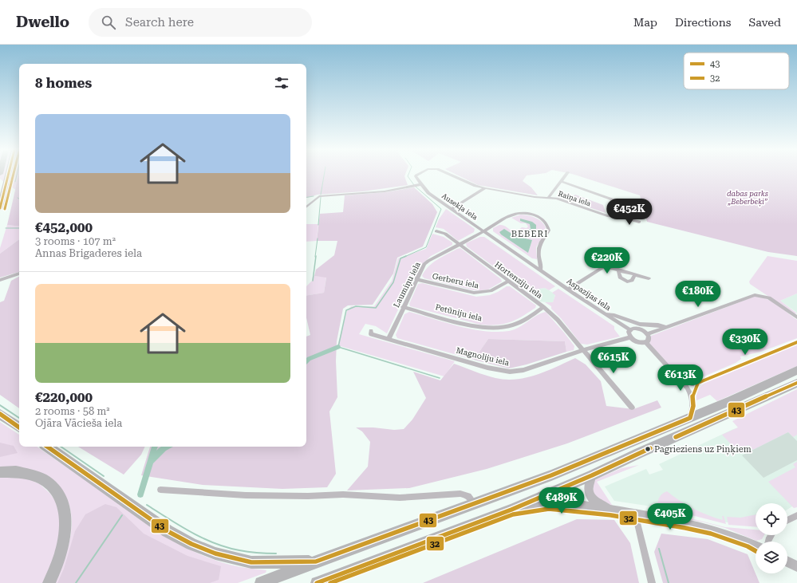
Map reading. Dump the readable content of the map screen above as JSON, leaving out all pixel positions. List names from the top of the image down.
{
  "streets": {
    "street": [
      "Raiņa iela",
      "Ausekļa iela",
      "Hortenziju iela",
      "Gerberu iela",
      "Laumiņu iela",
      "Aspazijas iela",
      "Petūniju iela",
      "Magnoliju iela"
    ]
  },
  "crossings": [
    ["Ausekļa iela", "Laumiņu iela"],
    ["Ausekļa iela", "Aspazijas iela"],
    ["Hortenziju iela", "Gerberu iela"],
    ["Hortenziju iela", "Laumiņu iela"],
    ["Hortenziju iela", "Petūniju iela"],
    ["Hortenziju iela", "Magnoliju iela"],
    ["Gerberu iela", "Laumiņu iela"],
    ["Laumiņu iela", "Aspazijas iela"],
    ["Laumiņu iela", "Petūniju iela"],
    ["Laumiņu iela", "Magnoliju iela"],
    ["Aspazijas iela", "Magnoliju iela"]
  ],
  "districts": ["BEBERI"],
  "parks": ["dabas parks „Beberbeķi”"],
  "places": ["Pagrieziens uz Piņķiem"],
  "lines": ["transit line 43", "transit line 32"],
  "legend": ["43", "32"],
  "page": {
    "header": "Dwello",
    "search": "Search here",
    "nav": ["Map", "Directions", "Saved"],
    "heading": "8 homes",
    "list": [
      {
        "name": "€452,000",
        "note": "3 rooms · 107 m² · Annas Brigaderes iela"
      },
      {
        "name": "€220,000",
        "note": "2 rooms · 58 m² · Ojāra Vācieša iela"
      }
    ],
    "price": [
      "€452K",
      "€220K",
      "€180K",
      "€330K",
      "€615K",
      "€613K",
      "€489K",
      "€405K"
    ]
  }
}
